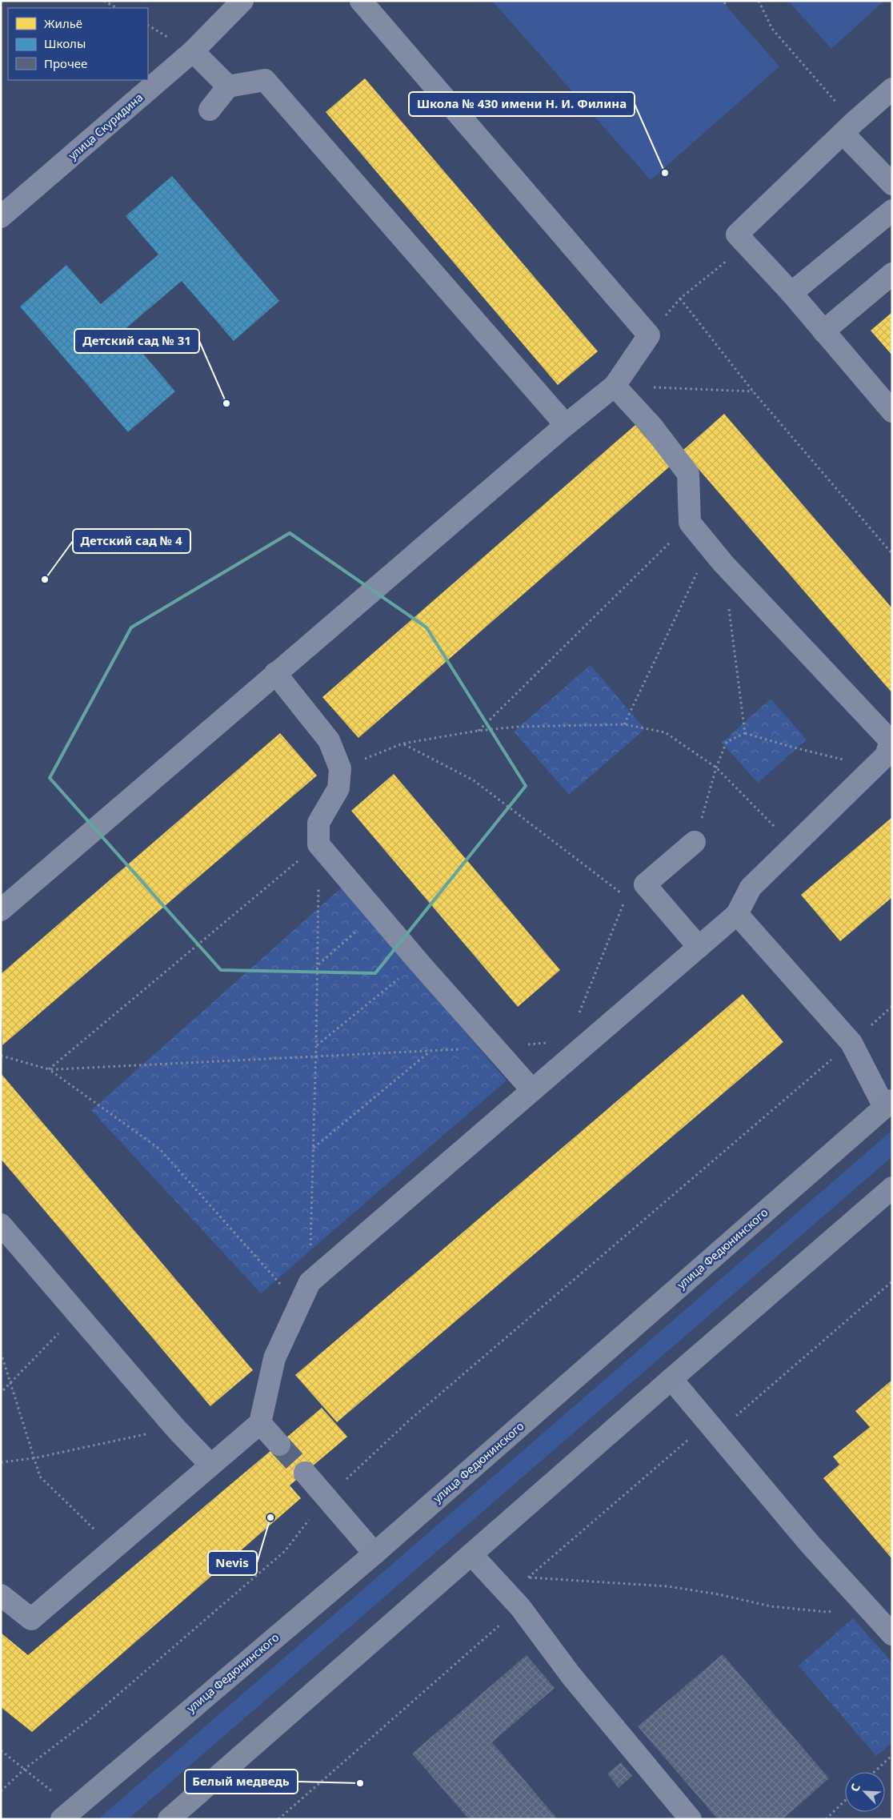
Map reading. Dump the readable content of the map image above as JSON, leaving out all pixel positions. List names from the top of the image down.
{
  "streets": {
    "main road": ["улица Федюнинского"],
    "street": ["улица Скуридина"]
  },
  "places": [
    "Школа № 430 имени Н. И. Филина",
    "Детский сад № 31",
    "Детский сад № 4",
    "Nevis",
    "Белый медведь"
  ],
  "legend": ["Жильё", "Школы", "Прочее"],
  "north": "top left"
}
